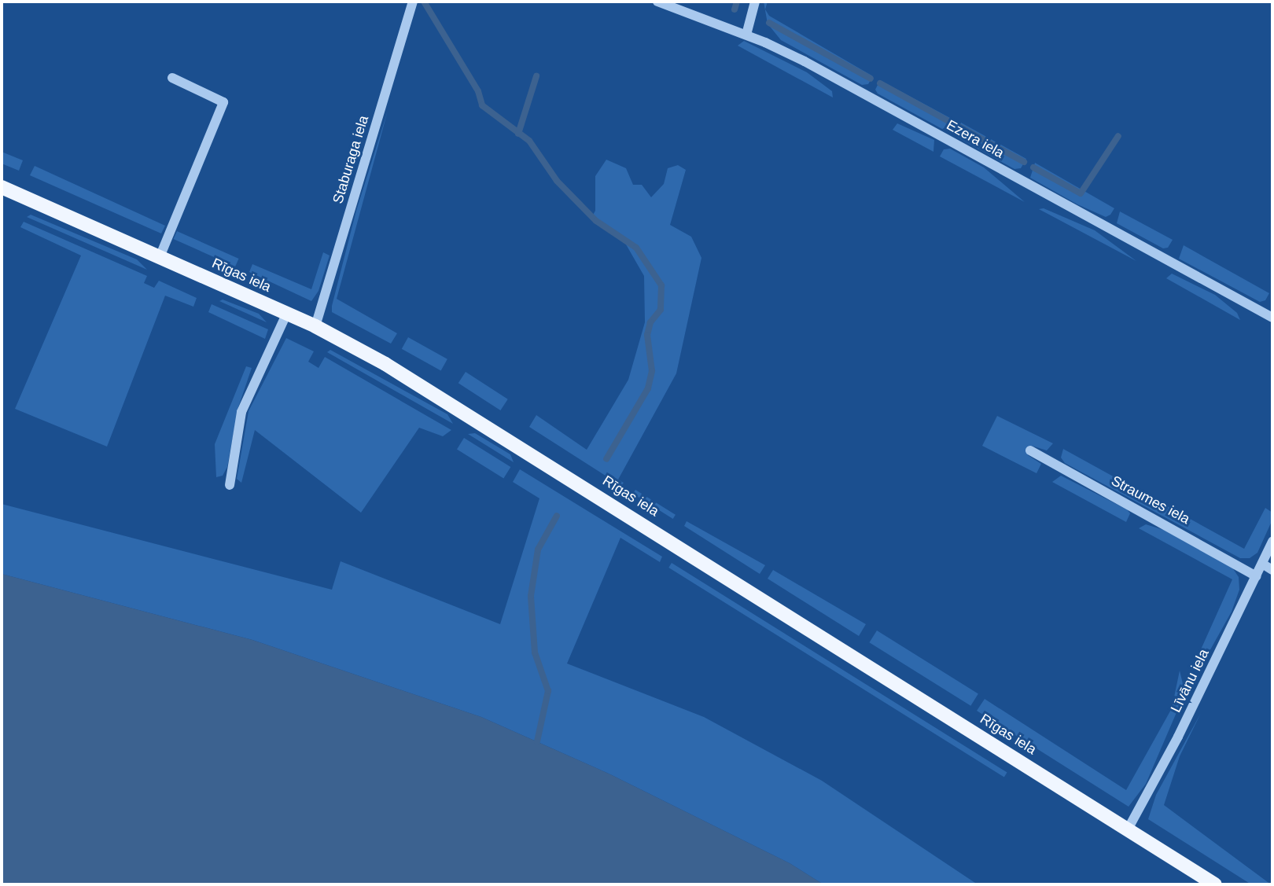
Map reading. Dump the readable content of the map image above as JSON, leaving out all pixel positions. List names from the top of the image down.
{
  "streets": {
    "main road": ["Rīgas iela"],
    "street": [
      "Ezera iela",
      "Staburaga iela",
      "Straumes iela",
      "Līvānu iela"
    ]
  },
  "crossings": [
    ["Staburaga iela", "Rīgas iela"],
    ["Rīgas iela", "Līvānu iela"],
    ["Straumes iela", "Līvānu iela"]
  ]
}
